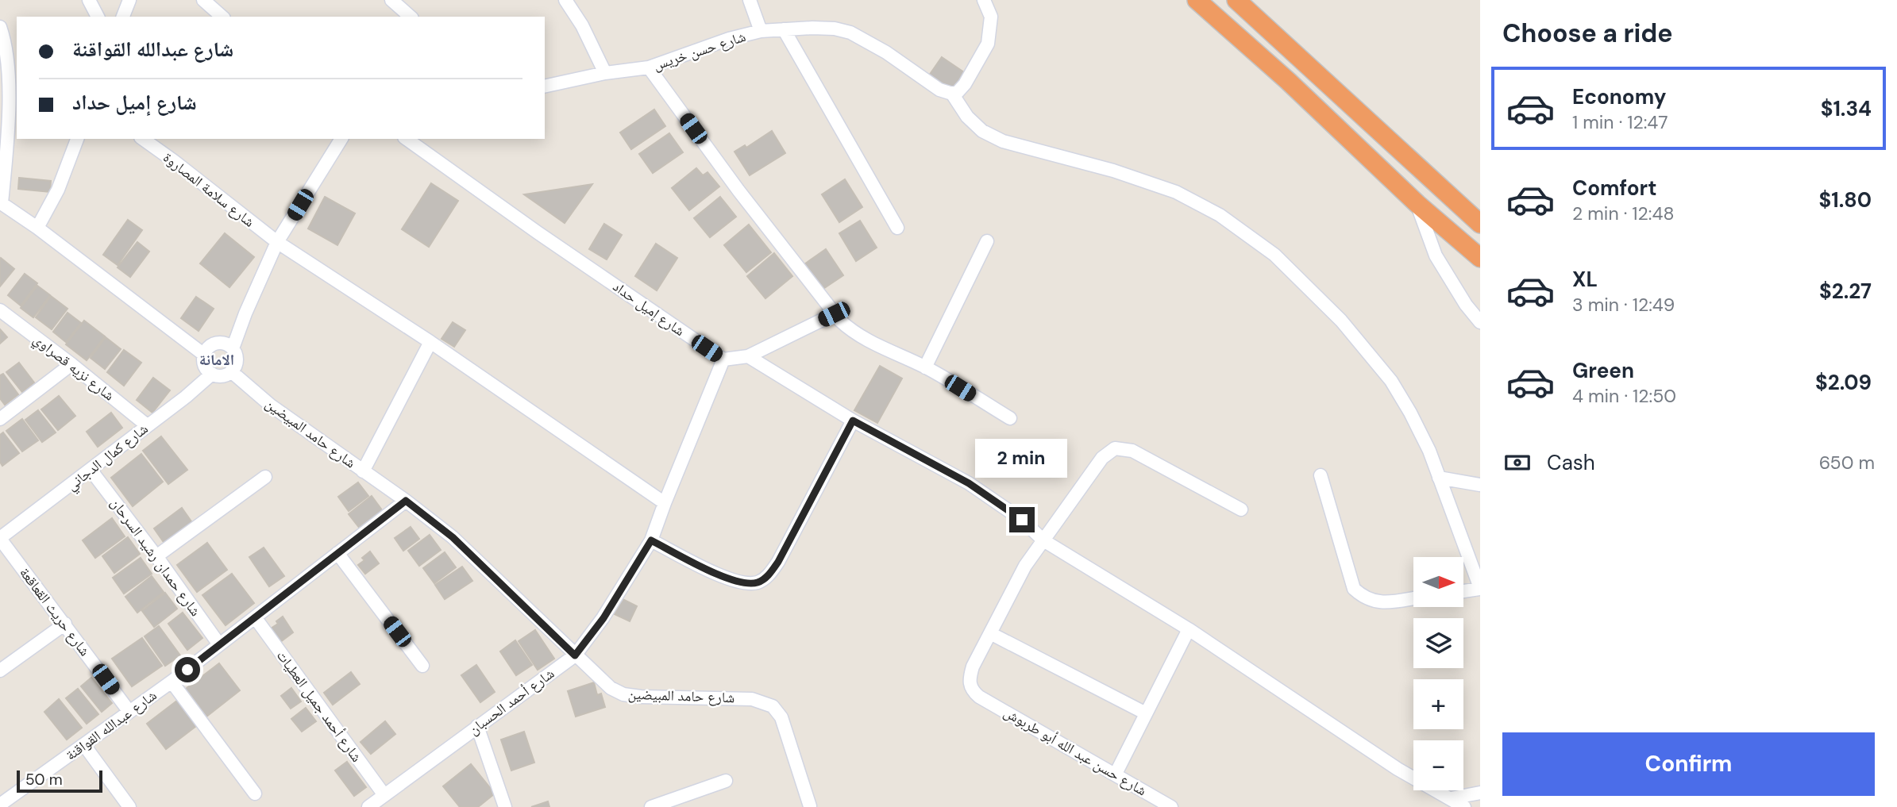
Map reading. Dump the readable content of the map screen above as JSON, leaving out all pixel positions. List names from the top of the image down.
{
  "streets": {
    "street": [
      "شارع حسن خريس",
      "شارع سلامة المصاروة",
      "شارع إميل حداد",
      "شارع نزيه قصراوي",
      "شارع حامد المبيضين",
      "شارع كمال الدجاني",
      "شارع حمدان رشيد السرحان",
      "شارع حريث القعاقعة",
      "شارع أحمد الحسبان",
      "شارع أحمد جميل العطيات",
      "شارع عبدالله القواقنة",
      "شارع حسن عبد الله أبو طربوش"
    ]
  },
  "crossings": [
    ["شارع سلامة المصاروة", "شارع أحمد الحسبان"],
    ["شارع إميل حداد", "شارع أحمد الحسبان"],
    ["شارع نزيه قصراوي", "شارع كمال الدجاني"],
    ["شارع حامد المبيضين", "شارع كمال الدجاني"],
    ["شارع حامد المبيضين", "شارع أحمد الحسبان"],
    ["شارع حامد المبيضين", "شارع عبدالله القواقنة"],
    ["شارع كمال الدجاني", "شارع حمدان رشيد السرحان"],
    ["شارع كمال الدجاني", "شارع حريث القعاقعة"],
    ["شارع حمدان رشيد السرحان", "شارع عبدالله القواقنة"],
    ["شارع حريث القعاقعة", "شارع عبدالله القواقنة"],
    ["شارع أحمد الحسبان", "شارع أحمد جميل العطيات"],
    ["شارع أحمد جميل العطيات", "شارع عبدالله القواقنة"]
  ],
  "districts": ["الامانة"],
  "scale_bar": "50 m",
  "north": "right",
  "page": {
    "heading": "Choose a ride",
    "banner": ["شارع عبدالله القواقنة", "شارع إميل حداد"],
    "list": [
      {
        "name": "Economy",
        "note": "1 min · 12:47",
        "value": "$1.34"
      },
      {
        "name": "Comfort",
        "note": "2 min · 12:48",
        "value": "$1.80"
      },
      {
        "name": "XL",
        "note": "3 min · 12:49",
        "value": "$2.27"
      },
      {
        "name": "Green",
        "note": "4 min · 12:50",
        "value": "$2.09"
      }
    ],
    "pay": ["Cash", "650 m"],
    "bubble": "2 min",
    "map_buttons": ["+", "−"],
    "buttons": "Confirm",
    "scale": "50 m"
  }
}
